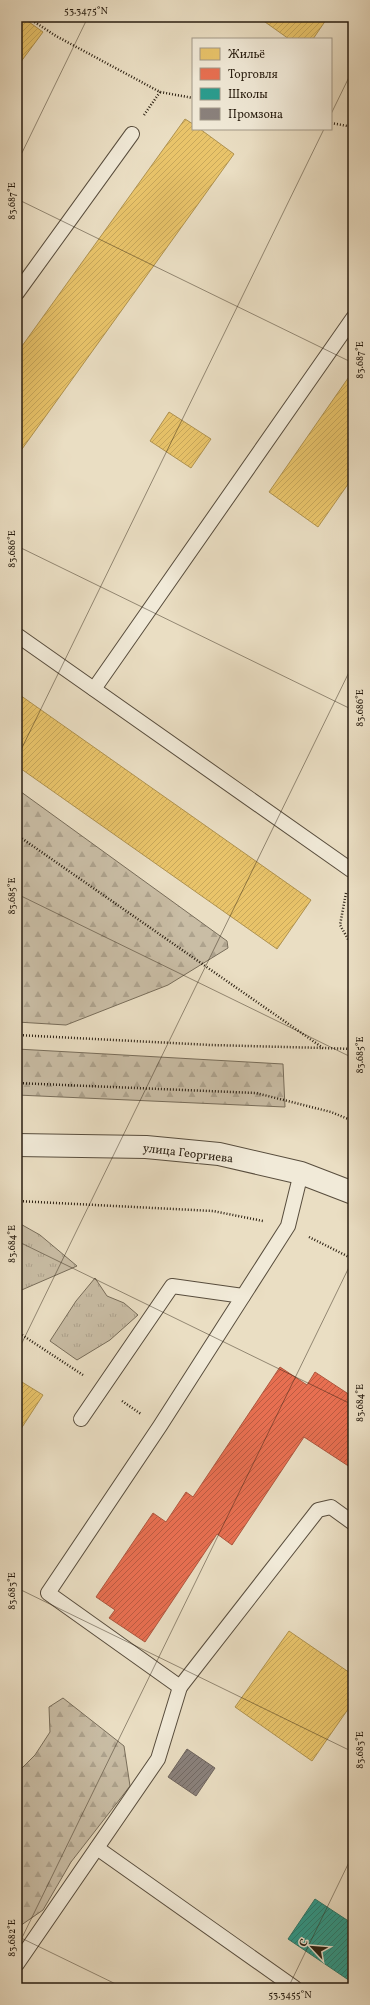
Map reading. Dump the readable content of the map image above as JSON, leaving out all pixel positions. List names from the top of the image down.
{
  "streets": {
    "street": ["улица Георгиева"]
  },
  "legend": [
    "Жильё",
    "Торговля",
    "Школы",
    "Промзона"
  ],
  "north": "top left",
  "coordinates": [
    "53.3475°N",
    "83.687°E",
    "83.686°E",
    "83.685°E",
    "83.684°E",
    "83.683°E",
    "83.682°E",
    "53.3455°N"
  ]
}
